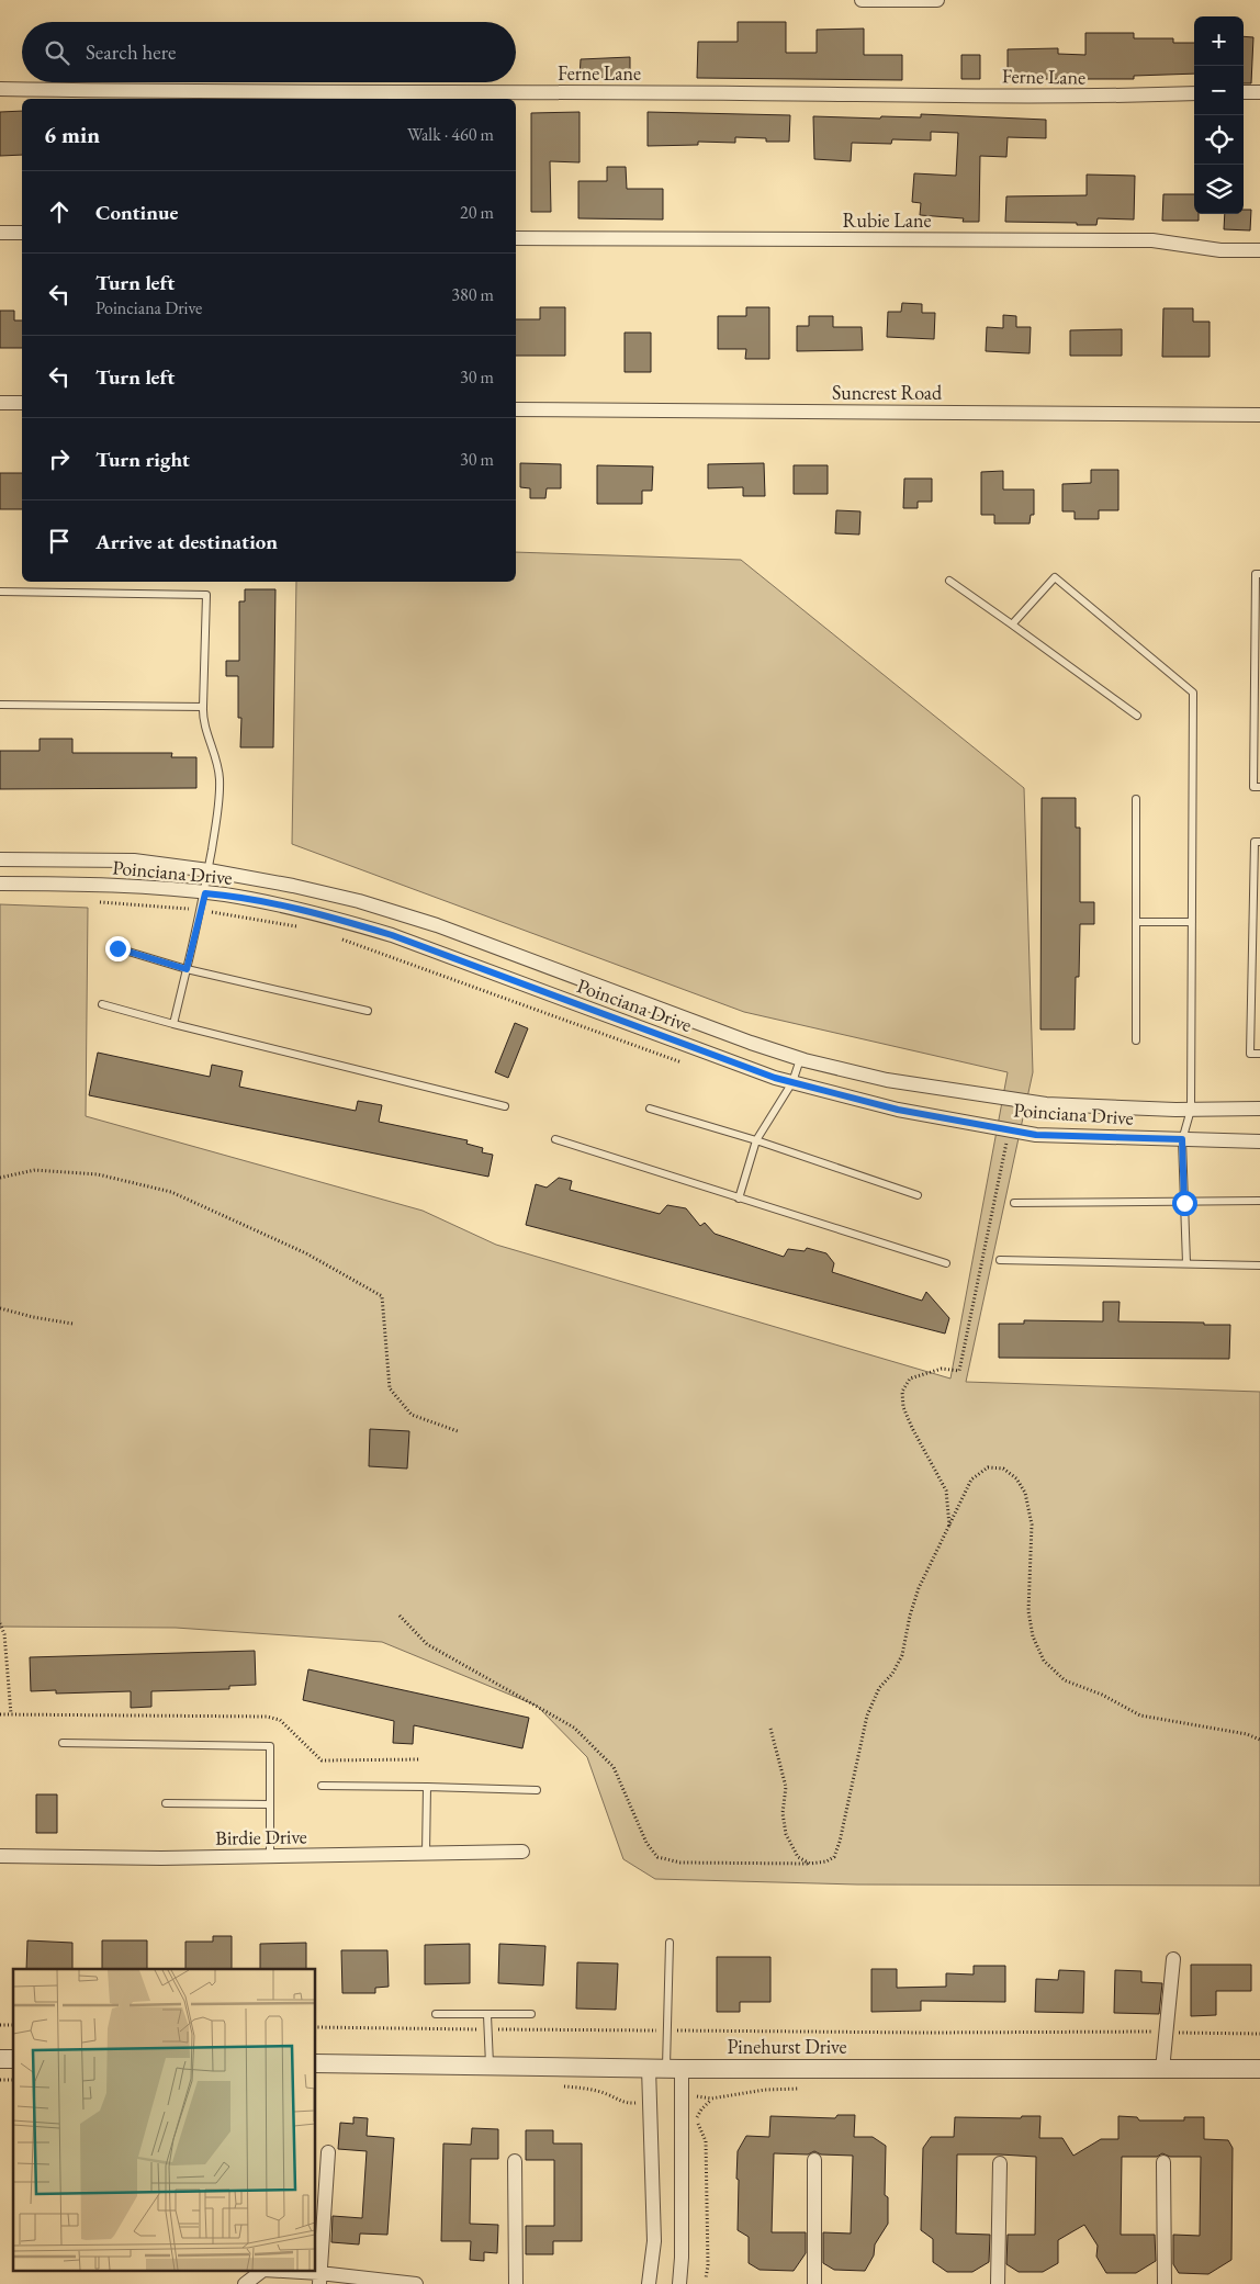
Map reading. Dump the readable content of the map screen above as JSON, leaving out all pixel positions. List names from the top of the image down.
{
  "streets": {
    "street": [
      "Ferne Lane",
      "Rubie Lane",
      "Suncrest Road",
      "Poinciana Drive",
      "Birdie Drive",
      "Pinehurst Drive"
    ]
  },
  "page": {
    "map_buttons": ["+", "−"],
    "search": "Search here",
    "heading": ["6 min", "Walk · 460 m"],
    "list": [
      ["Continue", "20 m"],
      ["Turn left", "Poinciana Drive", "380 m"],
      ["Turn left", "30 m"],
      ["Turn right", "30 m"],
      "Arrive at destination"
    ]
  }
}
